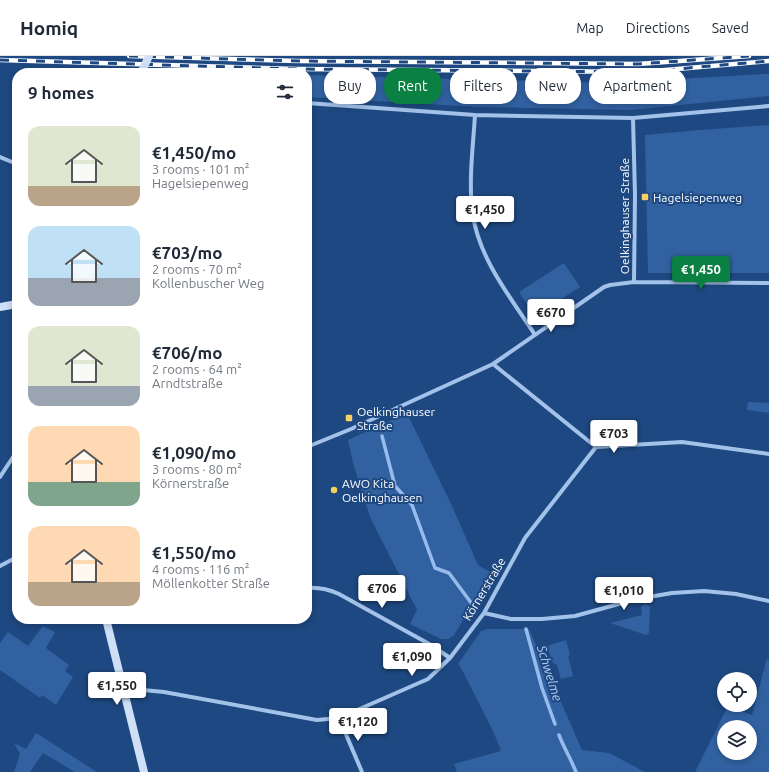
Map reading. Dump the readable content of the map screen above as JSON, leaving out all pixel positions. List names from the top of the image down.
{
  "streets": {
    "street": ["Oelkinghauser Straße", "Körnerstraße"]
  },
  "water": ["Schwelme"],
  "places": {
    "transit": ["Hagelsiepenweg", "Oelkinghauser Straße"],
    "other": ["AWO Kita Oelkinghausen"]
  },
  "page": {
    "header": "Homiq",
    "nav": ["Map", "Directions", "Saved"],
    "chip": [
      "Buy",
      "Rent",
      "Filters",
      "New",
      "Apartment"
    ],
    "heading": "9 homes",
    "list": [
      {
        "name": "€1,450/mo",
        "note": "3 rooms · 101 m² · Hagelsiepenweg"
      },
      {
        "name": "€703/mo",
        "note": "2 rooms · 70 m² · Kollenbuscher Weg"
      },
      {
        "name": "€706/mo",
        "note": "2 rooms · 64 m² · Arndtstraße"
      },
      {
        "name": "€1,090/mo",
        "note": "3 rooms · 80 m² · Körnerstraße"
      },
      {
        "name": "€1,550/mo",
        "note": "4 rooms · 116 m² · Möllenkotter Straße"
      }
    ],
    "price": [
      "€1,450",
      "€1,450",
      "€670",
      "€703",
      "€706",
      "€1,010",
      "€1,090",
      "€1,550",
      "€1,120"
    ]
  }
}
